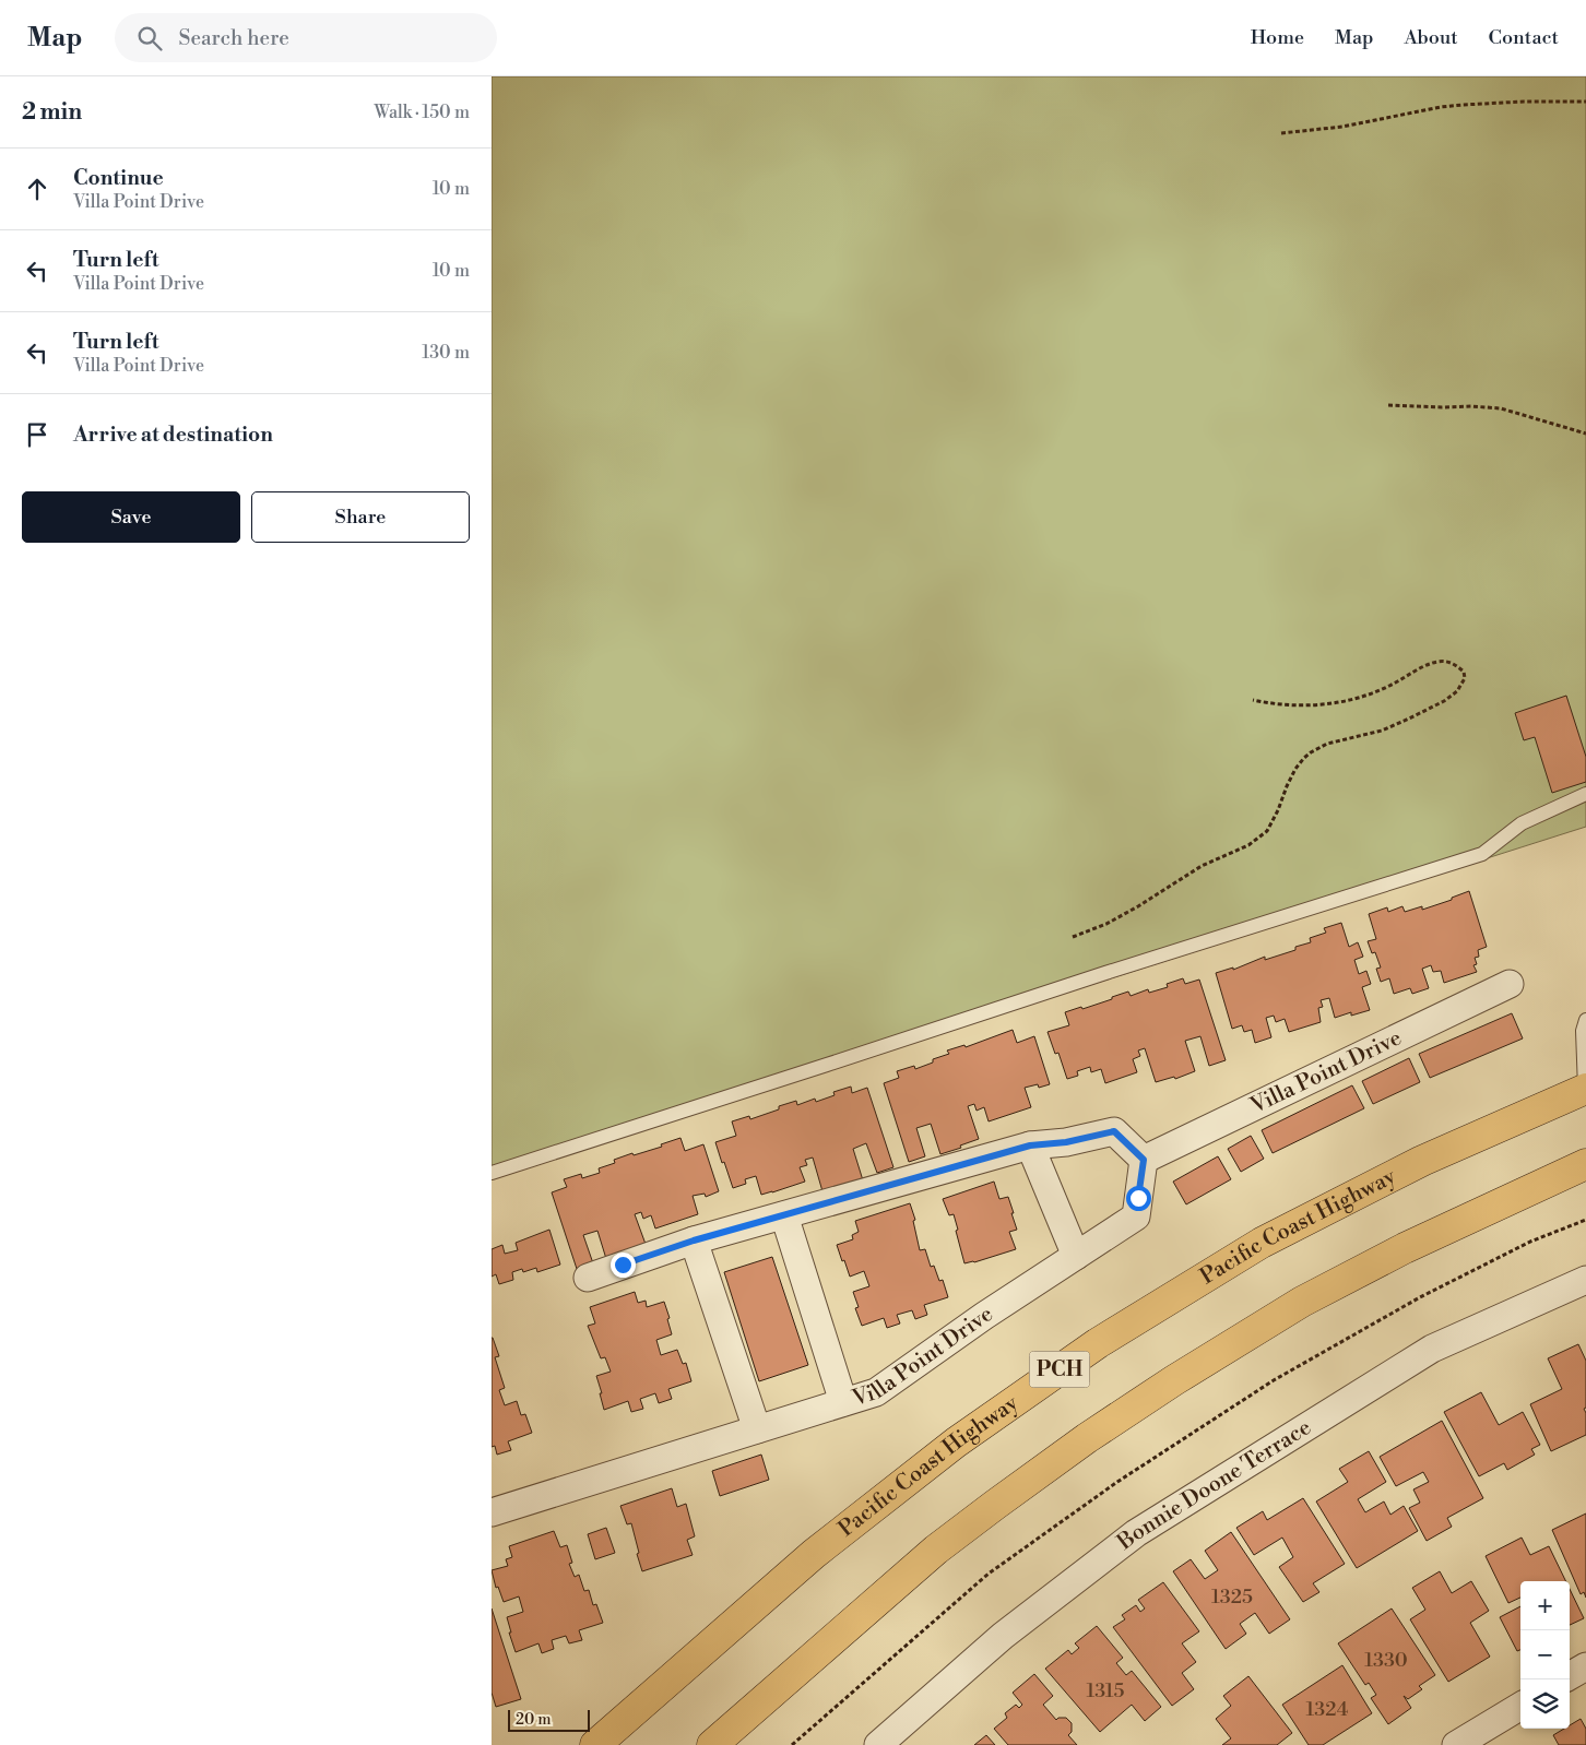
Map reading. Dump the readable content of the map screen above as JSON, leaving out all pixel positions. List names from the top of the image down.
{
  "streets": {
    "highway": ["Pacific Coast Highway", "PCH"],
    "street": ["Villa Point Drive", "Bonnie Doone Terrace"]
  },
  "house_numbers": [
    "1325",
    "1330",
    "1315",
    "1324"
  ],
  "scale_bar": "20 m",
  "page": {
    "header": "Map",
    "search": "Search here",
    "nav": [
      "Home",
      "Map",
      "About",
      "Contact"
    ],
    "heading": ["2 min", "Walk · 150 m"],
    "list": [
      ["Continue", "Villa Point Drive", "10 m"],
      ["Turn left", "Villa Point Drive", "10 m"],
      ["Turn left", "Villa Point Drive", "130 m"],
      "Arrive at destination"
    ],
    "buttons": ["Save", "Share"],
    "map_buttons": ["+", "−"],
    "scale": "20 m"
  }
}
